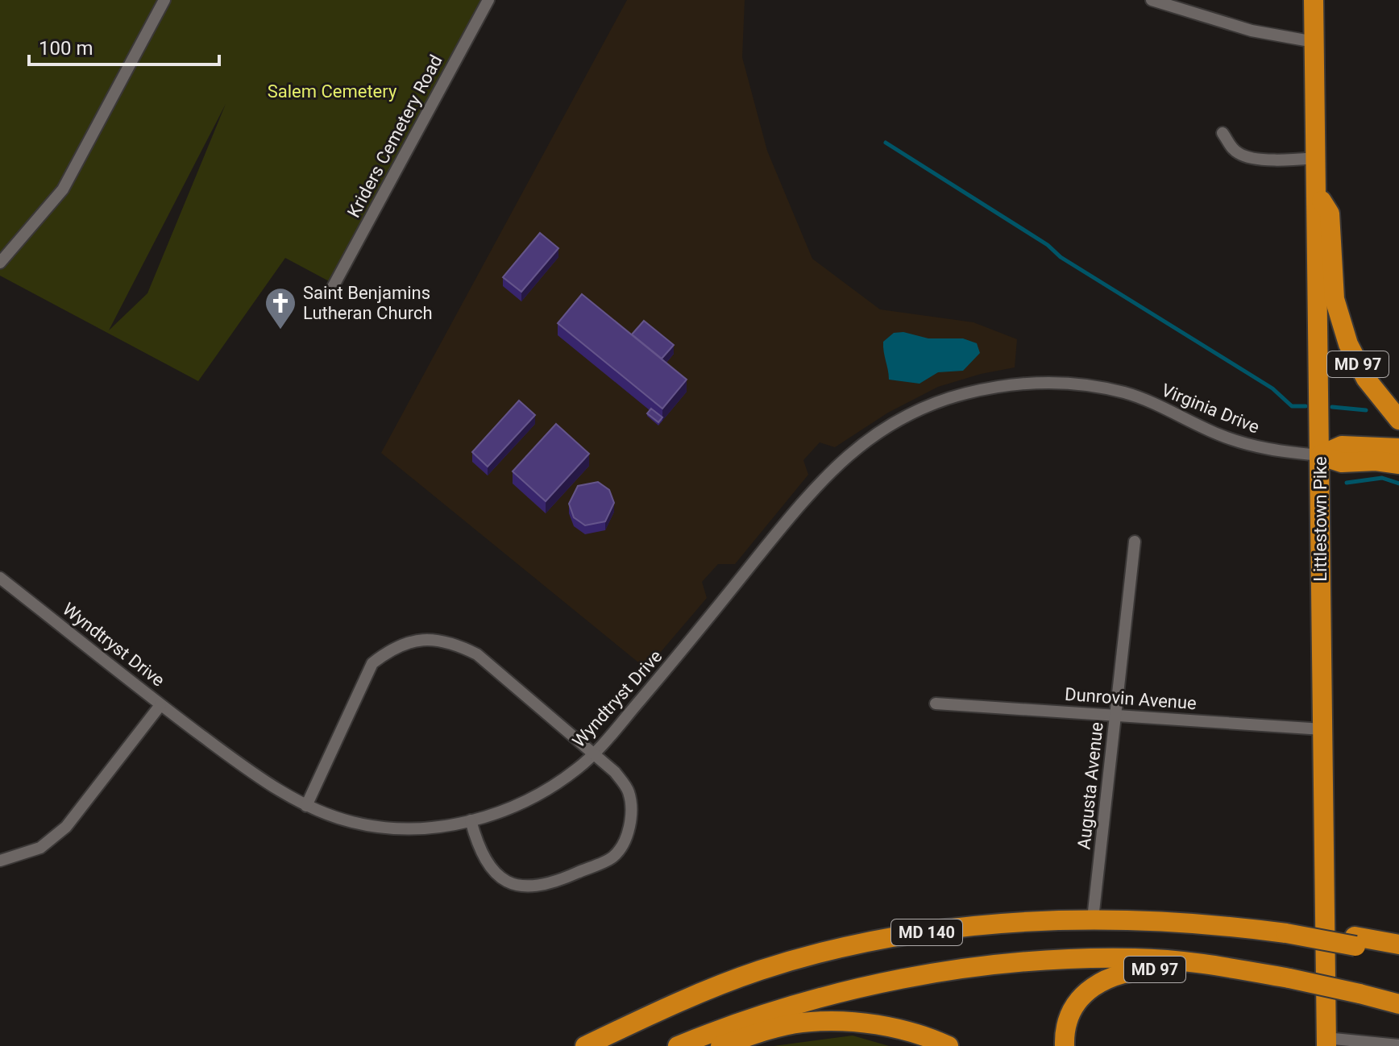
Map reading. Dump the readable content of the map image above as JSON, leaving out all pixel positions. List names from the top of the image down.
{
  "streets": {
    "highway": ["MD 97", "Littlestown Pike", "MD 140"],
    "street": [
      "Kriders Cemetery Road",
      "Virginia Drive",
      "Wyndtryst Drive",
      "Dunrovin Avenue",
      "Augusta Avenue"
    ]
  },
  "crossings": [
    ["MD 97", "Littlestown Pike"],
    ["MD 97", "MD 140"],
    ["Virginia Drive", "Littlestown Pike"],
    ["Virginia Drive", "Wyndtryst Drive"],
    ["Littlestown Pike", "Dunrovin Avenue"],
    ["Dunrovin Avenue", "Augusta Avenue"],
    ["Augusta Avenue", "MD 140"]
  ],
  "parks": ["Salem Cemetery"],
  "places": {
    "church": ["Saint Benjamins Lutheran Church"]
  },
  "scale_bar": "100 m"
}
